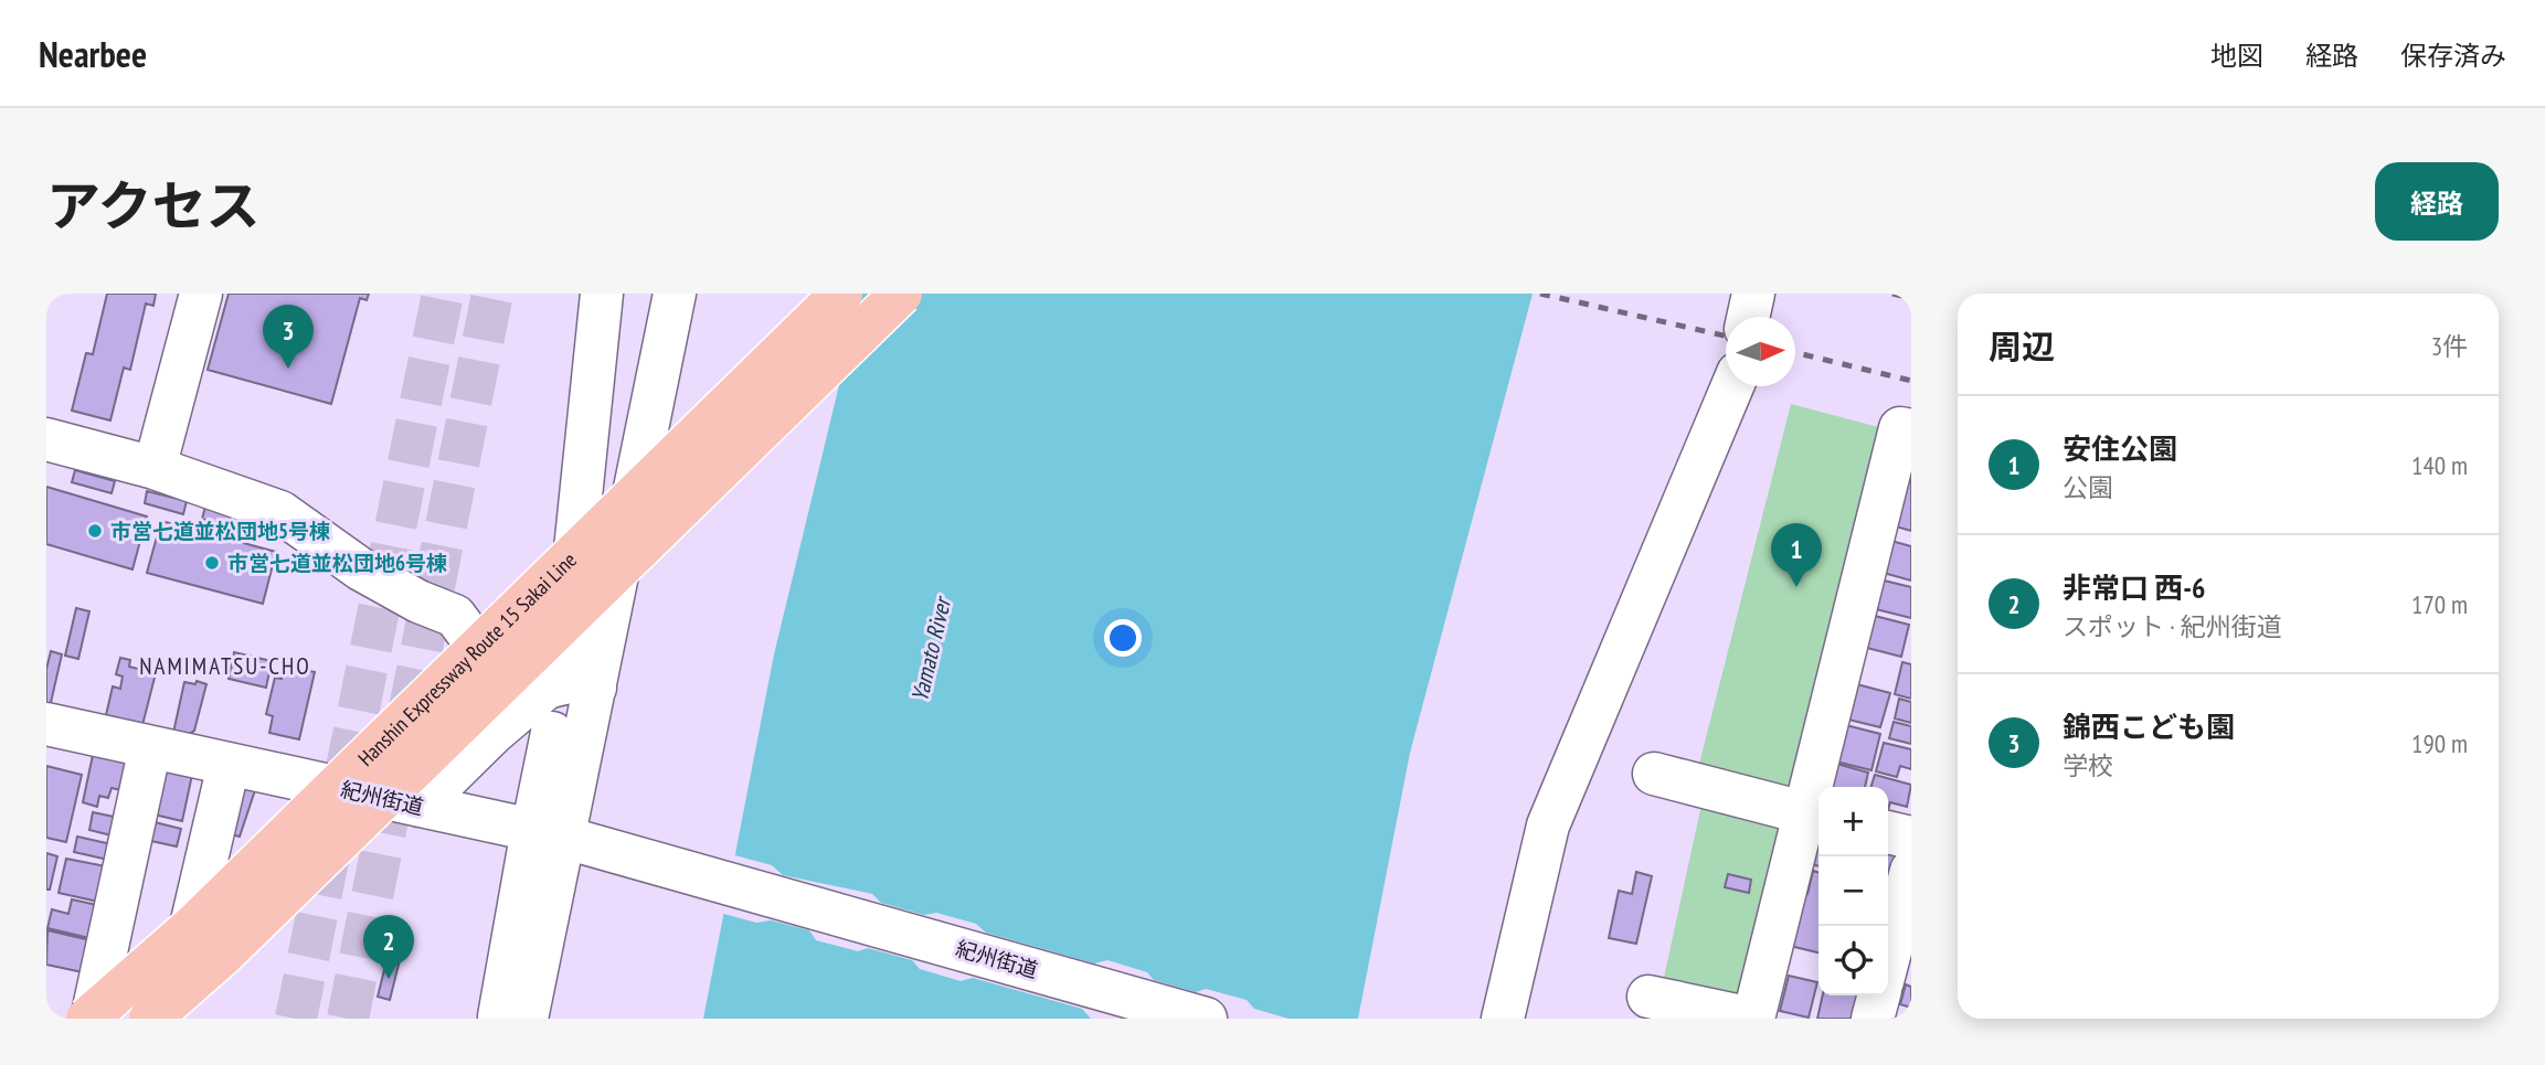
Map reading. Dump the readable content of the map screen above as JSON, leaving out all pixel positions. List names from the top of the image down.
{
  "streets": {
    "highway": ["Hanshin Expressway Route 15 Sakai Line"],
    "street": ["紀州街道"]
  },
  "districts": ["NAMIMATSU-CHO"],
  "water": ["Yamato River"],
  "places": ["市営七道並松団地5号棟", "市営七道並松団地6号棟"],
  "north": "right",
  "page": {
    "header": "Nearbee",
    "nav": ["地図", "経路", "保存済み"],
    "title": "アクセス",
    "buttons": "経路",
    "heading": ["周辺", "3件"],
    "pins": ["3", "1", "2"],
    "list": [
      {
        "mark": "1",
        "name": "安住公園",
        "note": "公園",
        "value": "140 m"
      },
      {
        "mark": "2",
        "name": "非常口 西-6",
        "note": "スポット · 紀州街道",
        "value": "170 m"
      },
      {
        "mark": "3",
        "name": "錦西こども園",
        "note": "学校",
        "value": "190 m"
      }
    ],
    "map_buttons": ["+", "−"]
  }
}
